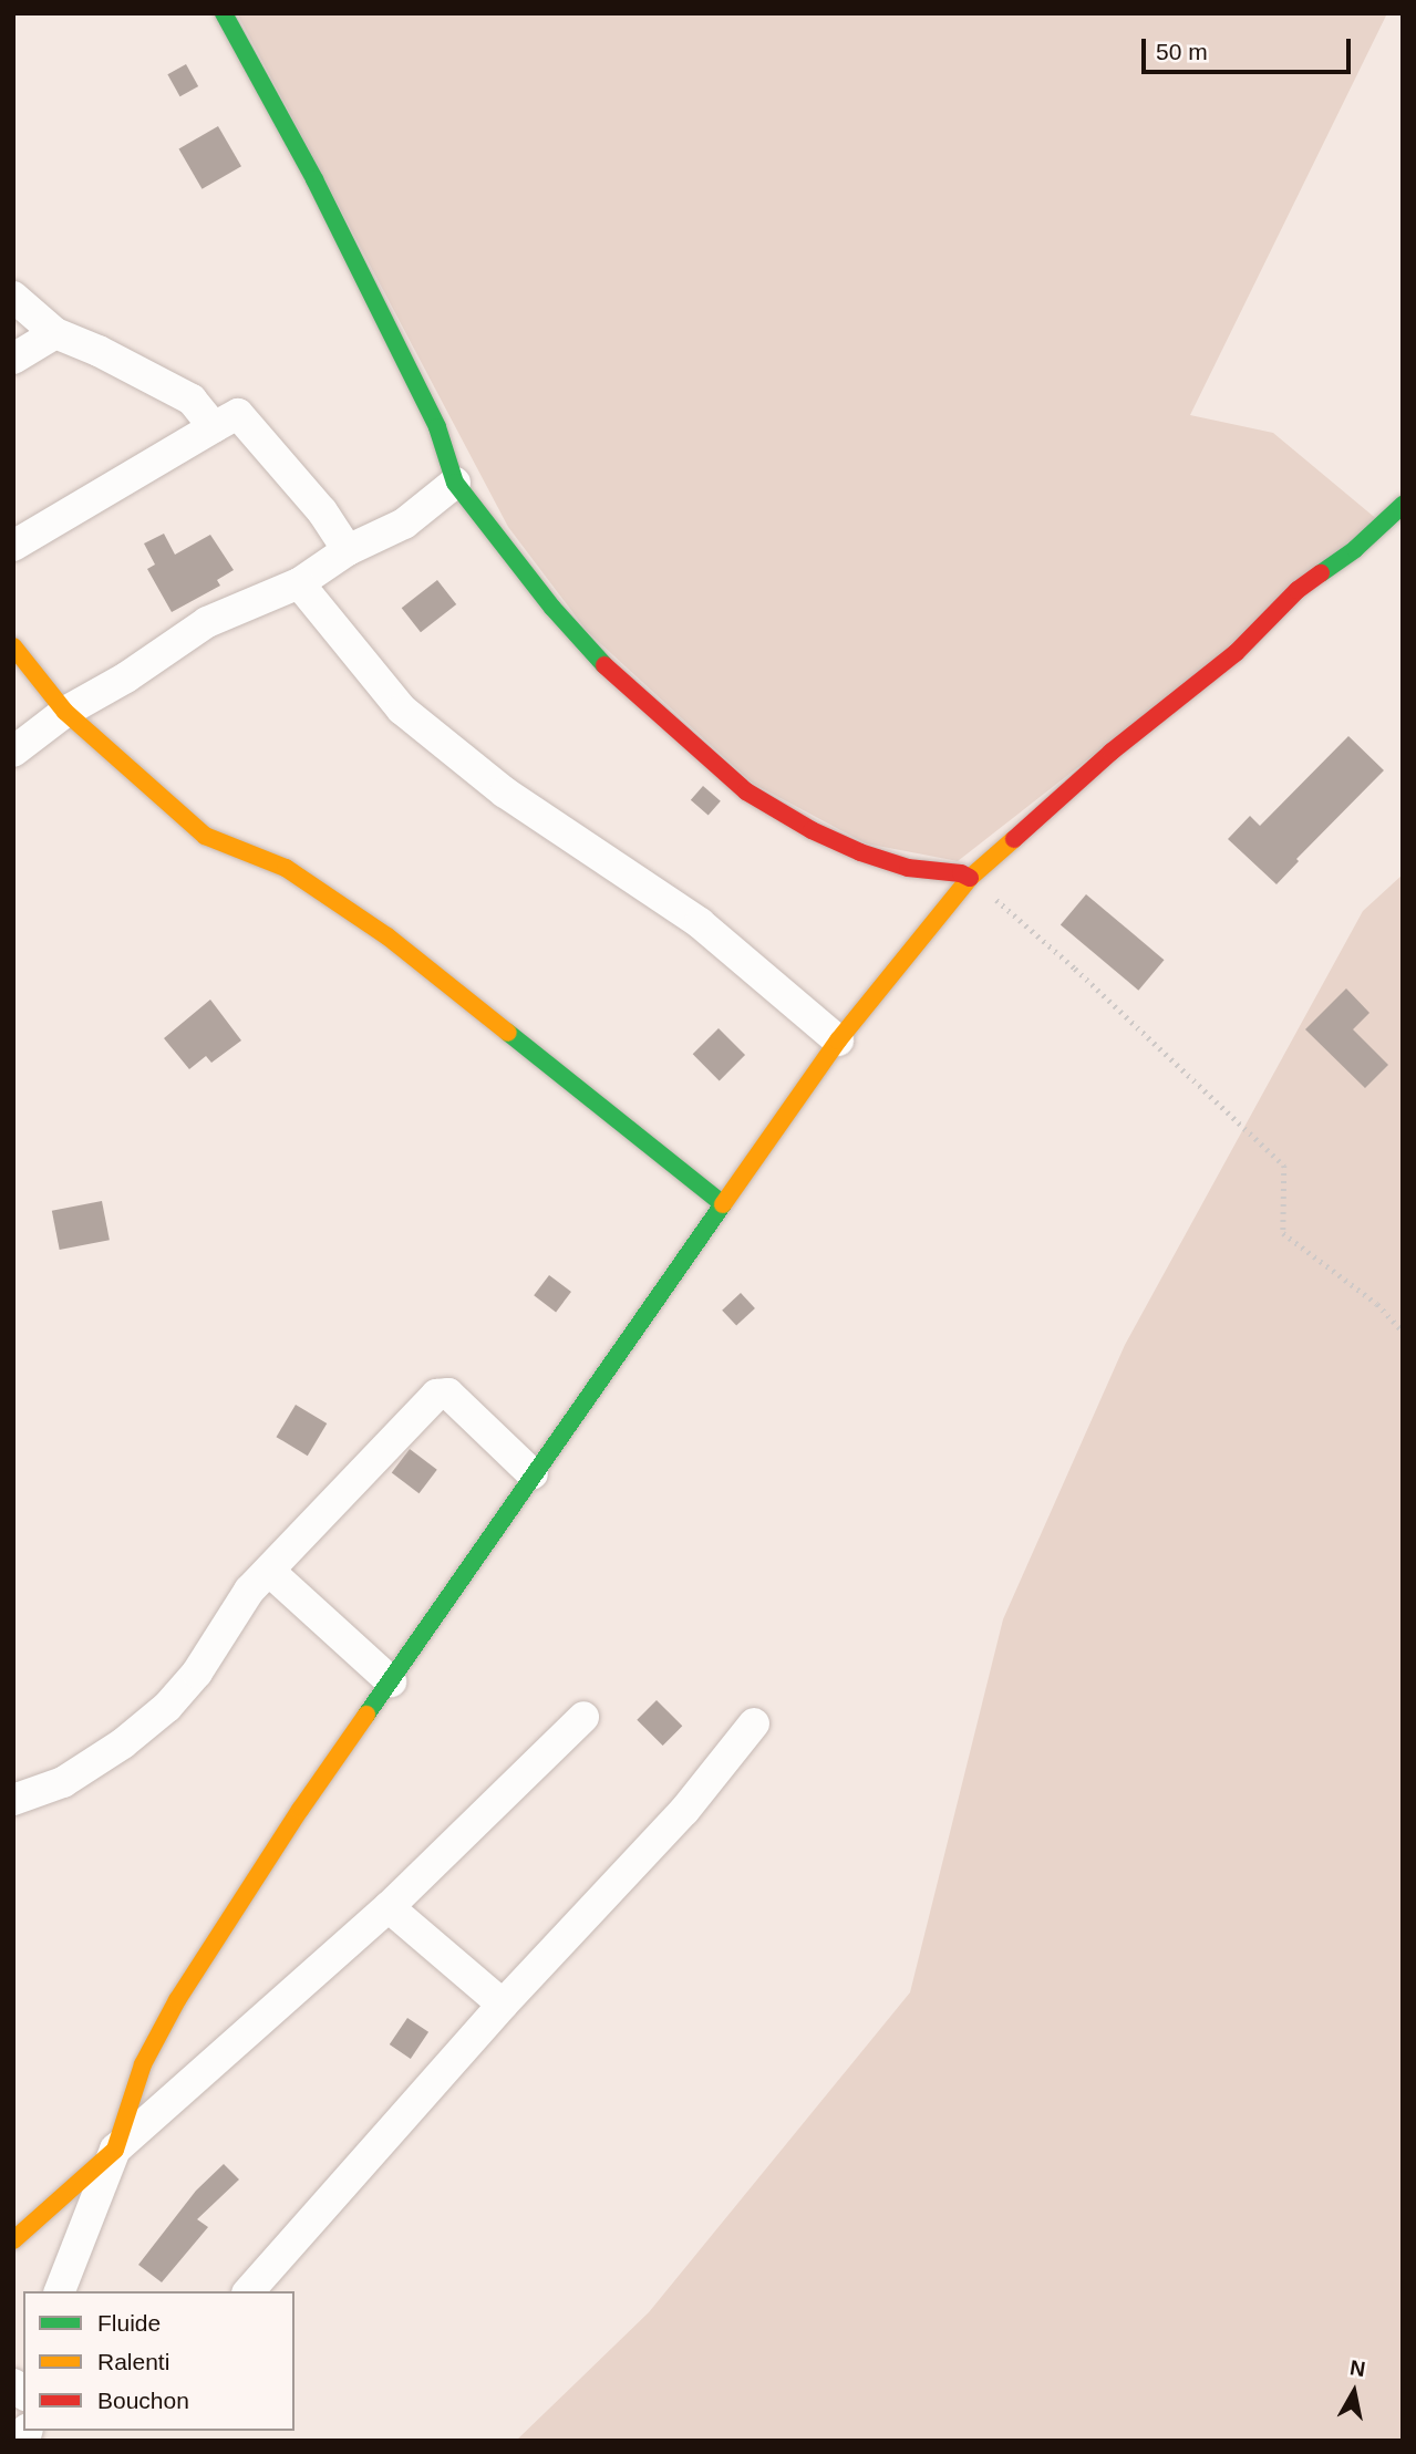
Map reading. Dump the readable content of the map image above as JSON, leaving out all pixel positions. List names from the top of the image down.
{
  "legend": ["Fluide", "Ralenti", "Bouchon"],
  "scale_bar": "50 m",
  "north": "top"
}
